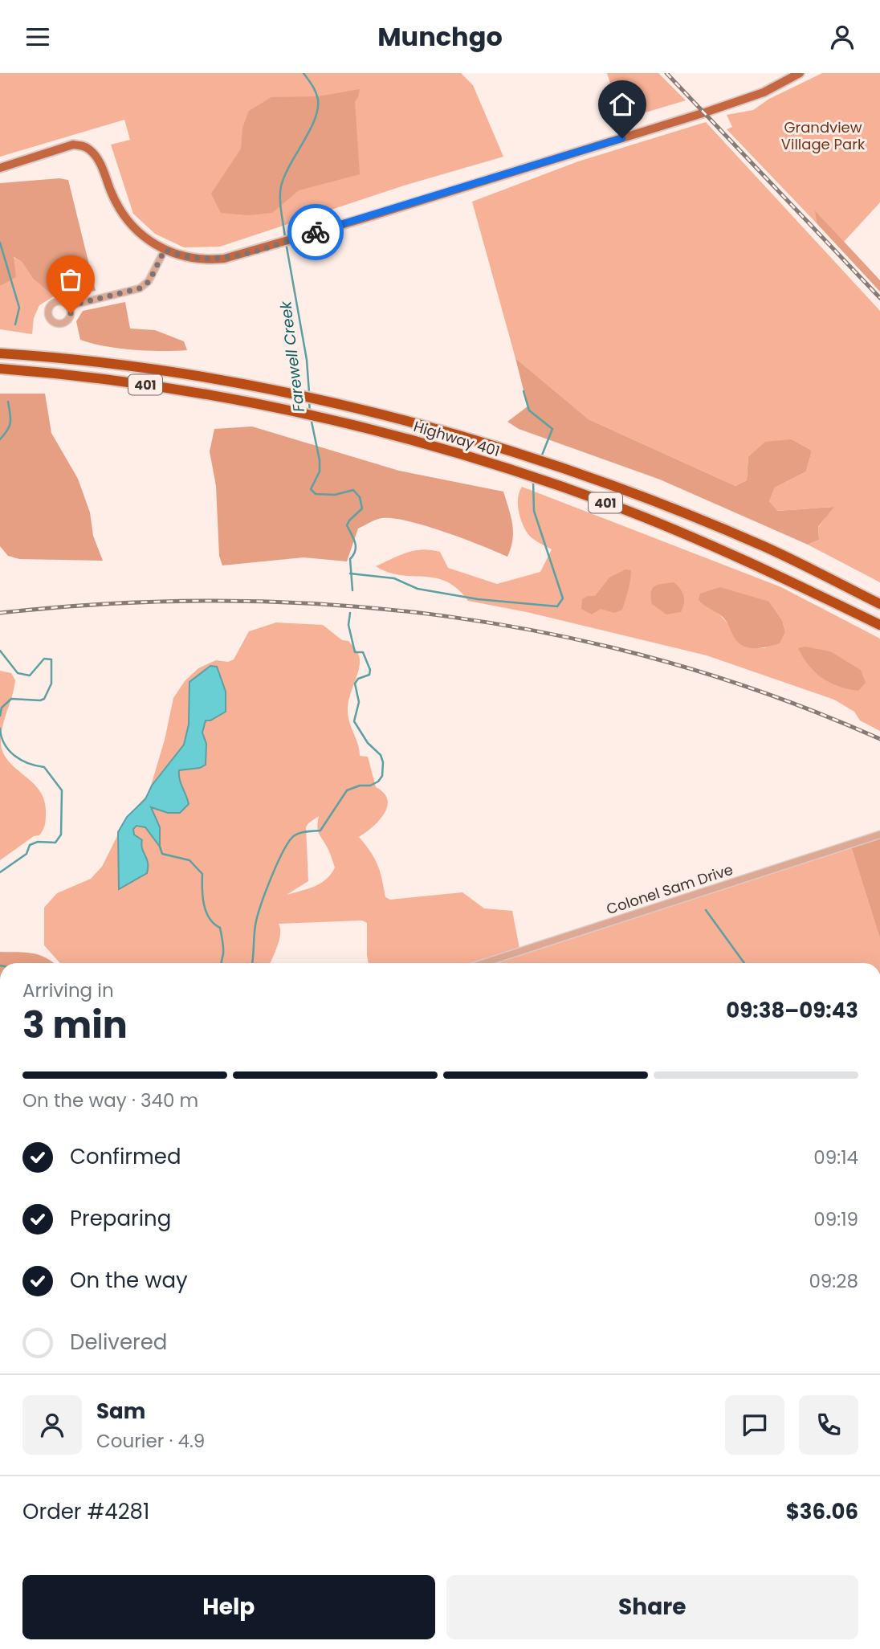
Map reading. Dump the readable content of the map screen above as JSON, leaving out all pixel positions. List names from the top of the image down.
{
  "streets": {
    "highway": ["401", "Highway 401"],
    "street": ["Colonel Sam Drive"]
  },
  "water": ["Farewell Creek"],
  "parks": ["Grandview Village Park"],
  "page": {
    "header": "Munchgo",
    "heading": ["3 min", "Arriving in", "09:38–09:43"],
    "panel": [
      "Sam",
      "Courier · 4.9",
      "Order #4281",
      "$36.06"
    ],
    "bar": "On the way · 340 m",
    "list": [
      ["Confirmed", "09:14"],
      ["Preparing", "09:19"],
      ["On the way", "09:28"],
      "Delivered"
    ],
    "buttons": ["Help", "Share"]
  }
}
